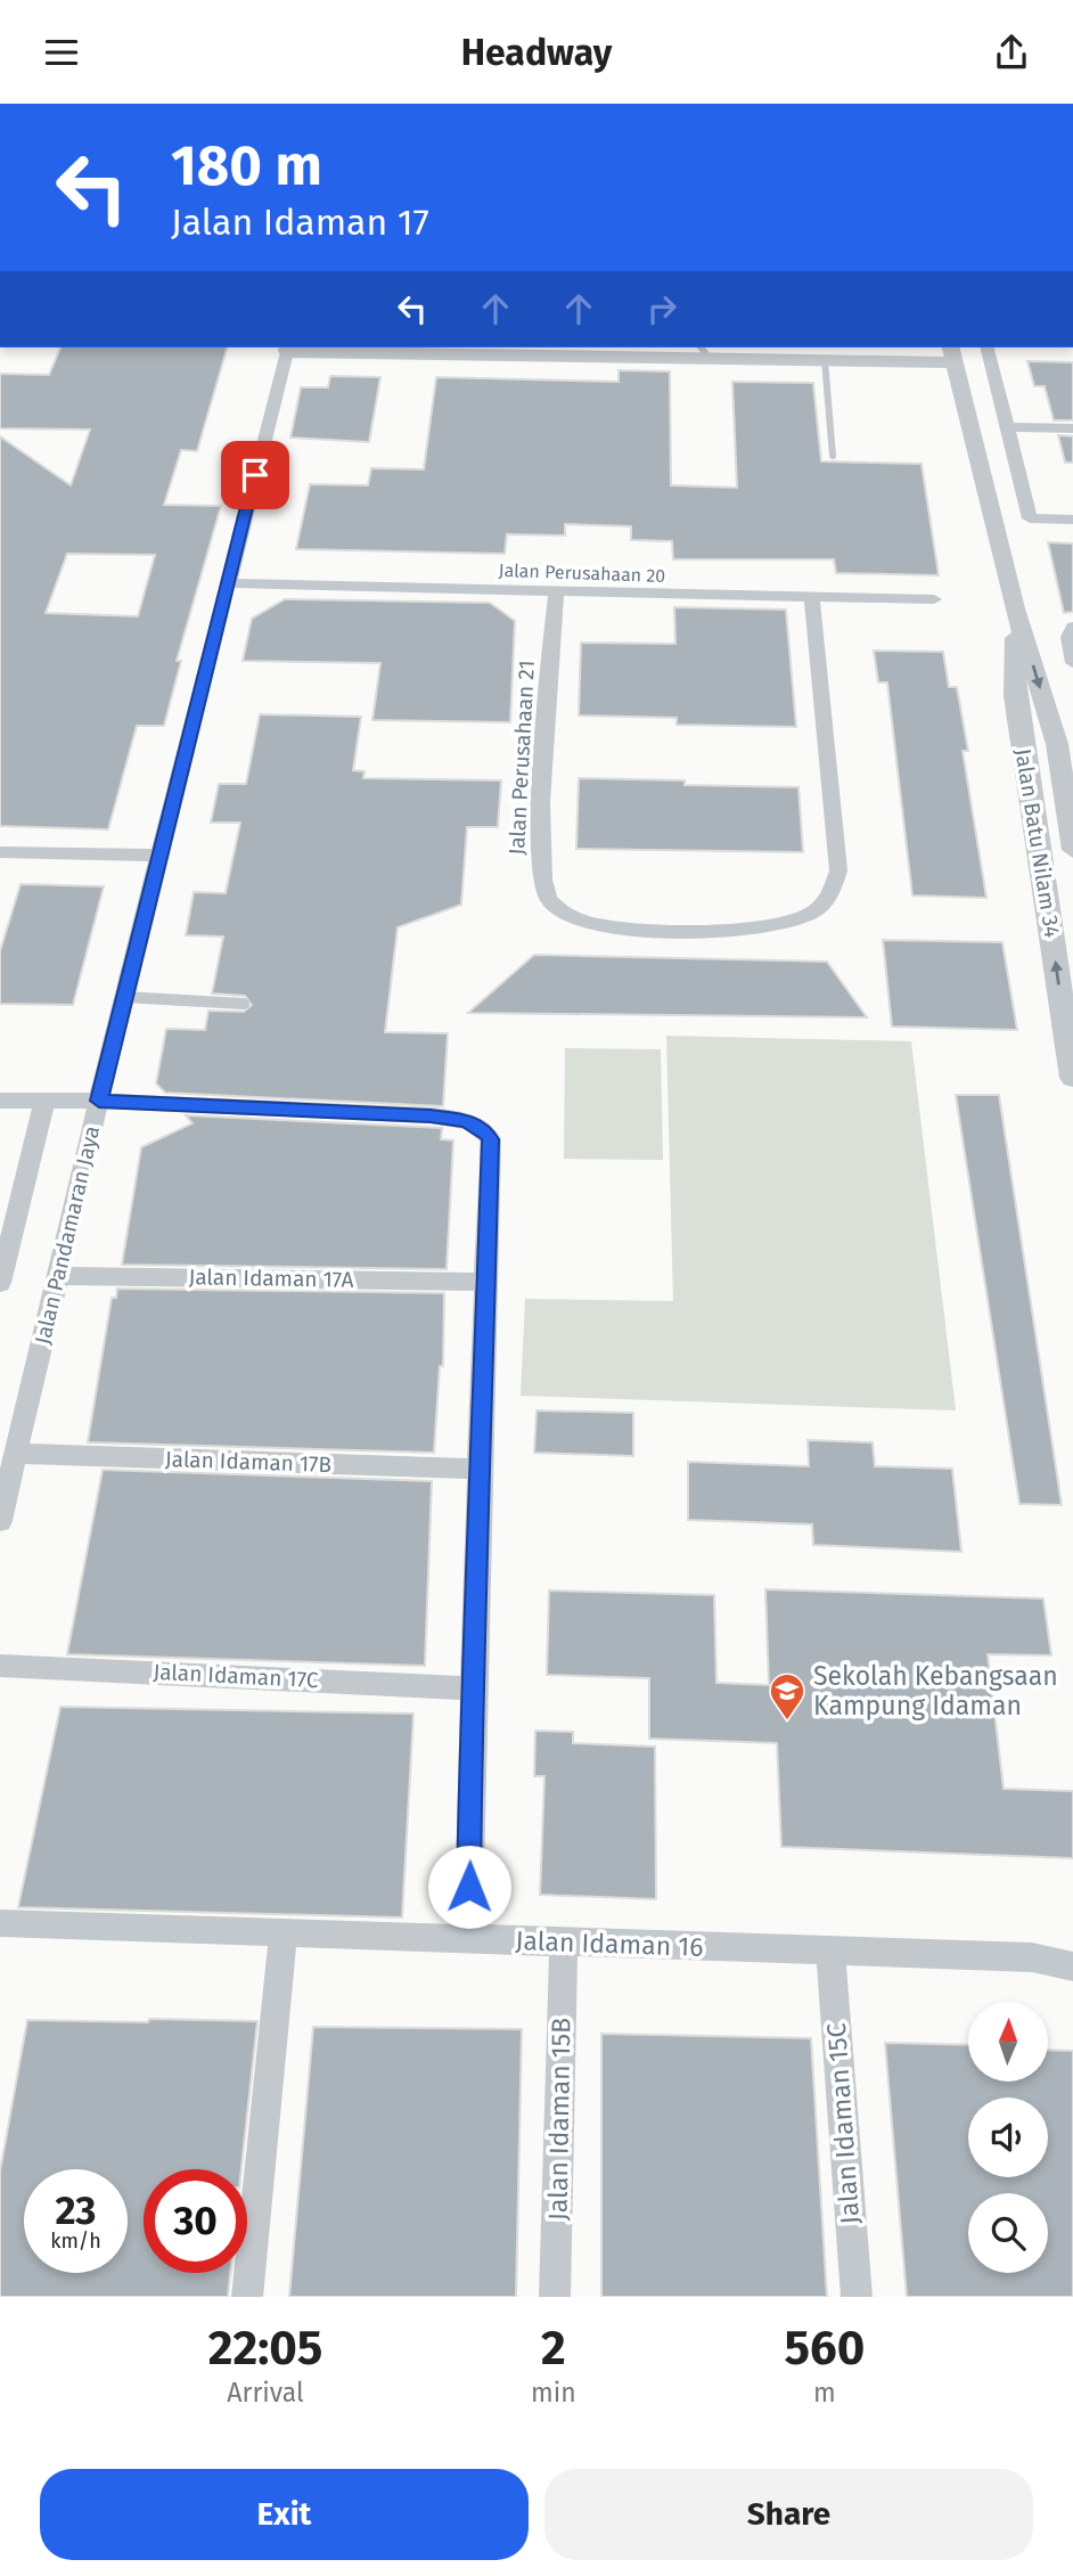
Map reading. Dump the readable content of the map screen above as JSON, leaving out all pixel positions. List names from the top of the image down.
{
  "streets": {
    "street": [
      "Jalan Perusahaan 20",
      "Jalan Perusahaan 21",
      "Jalan Batu Nilam 34",
      "Jalan Pandamaran Jaya",
      "Jalan Idaman 17A",
      "Jalan Idaman 17B",
      "Jalan Idaman 17C",
      "Jalan Idaman 16",
      "Jalan Idaman 15B",
      "Jalan Idaman 15C"
    ]
  },
  "crossings": [
    ["Jalan Perusahaan 20", "Jalan Perusahaan 21"],
    ["Jalan Perusahaan 20", "Jalan Pandamaran Jaya"],
    ["Jalan Pandamaran Jaya", "Jalan Idaman 17A"],
    ["Jalan Pandamaran Jaya", "Jalan Idaman 17B"],
    ["Jalan Idaman 16", "Jalan Idaman 15B"],
    ["Jalan Idaman 16", "Jalan Idaman 15C"]
  ],
  "places": {
    "school or university": ["Sekolah Kebangsaan Kampung Idaman"]
  },
  "north": "top",
  "page": {
    "header": "Headway",
    "turn": ["180 m", "Jalan Idaman 17"],
    "speed": "23 km/h",
    "limit": "30",
    "eta": [
      "22:05",
      "Arrival",
      "2",
      "min",
      "560",
      "m"
    ],
    "buttons": ["Exit", "Share"]
  }
}
